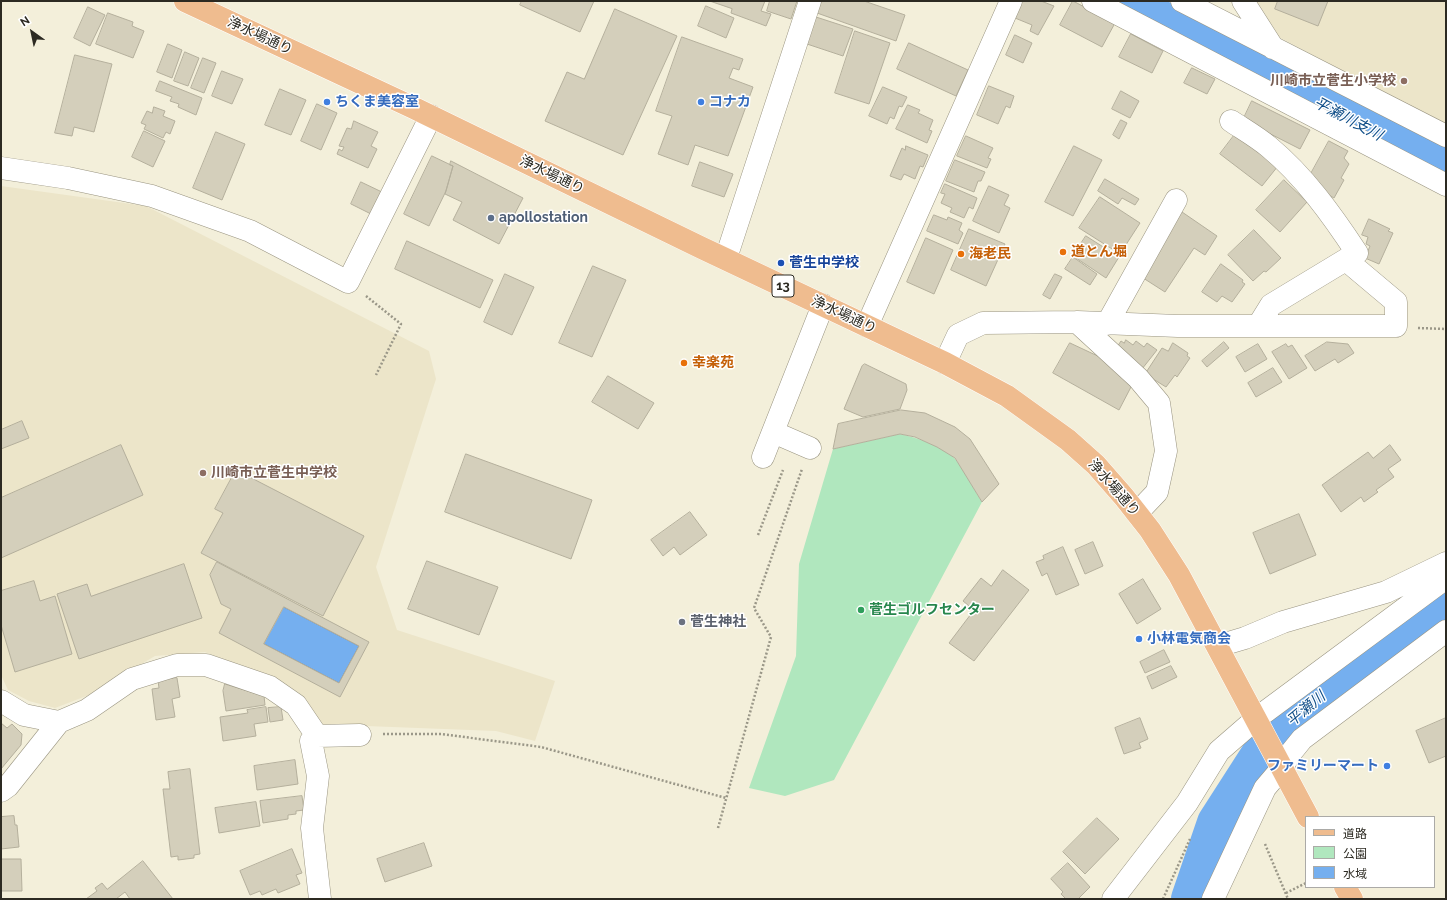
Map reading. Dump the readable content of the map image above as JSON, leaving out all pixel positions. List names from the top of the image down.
{
  "streets": {
    "main road": ["浄水場通り", "13"]
  },
  "water": ["平瀬川支川", "平瀬川"],
  "places": [
    "川崎市立菅生小学校",
    "ちくま美容室",
    "コナカ",
    "apollostation",
    "道とん堀",
    "海老民",
    "菅生中学校",
    "幸楽苑",
    "川崎市立菅生中学校",
    "菅生ゴルフセンター",
    "菅生神社",
    "小林電気商会",
    "ファミリーマート"
  ],
  "legend": ["道路", "公園", "水域"],
  "north": "top left"
}
